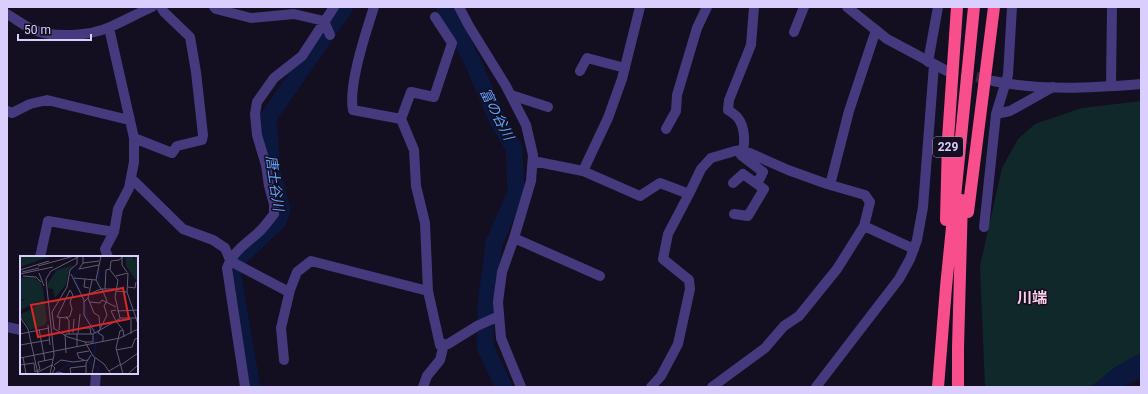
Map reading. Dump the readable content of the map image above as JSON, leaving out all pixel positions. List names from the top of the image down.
{
  "streets": {
    "highway": ["229"]
  },
  "districts": ["川端"],
  "water": ["富の谷川", "唐土谷川"],
  "scale_bar": "50 m"
}
